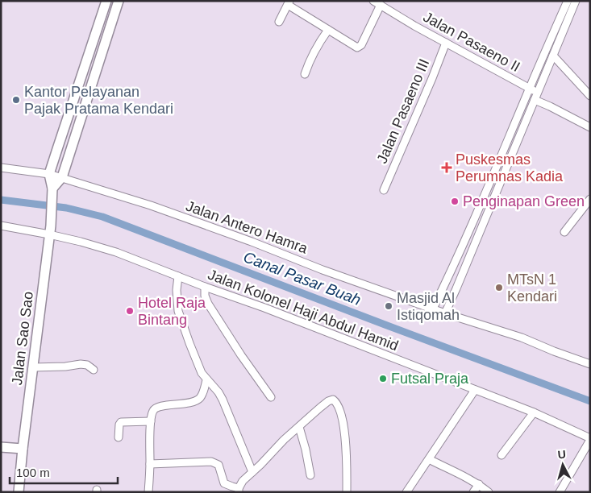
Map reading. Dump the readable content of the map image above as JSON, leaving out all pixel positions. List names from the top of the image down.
{
  "streets": {
    "street": [
      "Jalan Pasaeno II",
      "Jalan Pasaeno III",
      "Jalan Antero Hamra",
      "Jalan Kolonel Haji Abdul Hamid",
      "Jalan Sao Sao"
    ]
  },
  "crossings": [
    ["Jalan Pasaeno II", "Jalan Pasaeno III"],
    ["Jalan Antero Hamra", "Jalan Sao Sao"],
    ["Jalan Kolonel Haji Abdul Hamid", "Jalan Sao Sao"]
  ],
  "water": ["Canal Pasar Buah"],
  "places": {
    "other": [
      "Kantor Pelayanan Pajak Pratama Kendari",
      "Penginapan Green",
      "MTsN 1 Kendari",
      "Masjid Al Istiqomah",
      "Hotel Raja Bintang",
      "Futsal Praja"
    ],
    "health": ["Puskesmas Perumnas Kadia"]
  },
  "scale_bar": "100 m",
  "north": "top"
}
